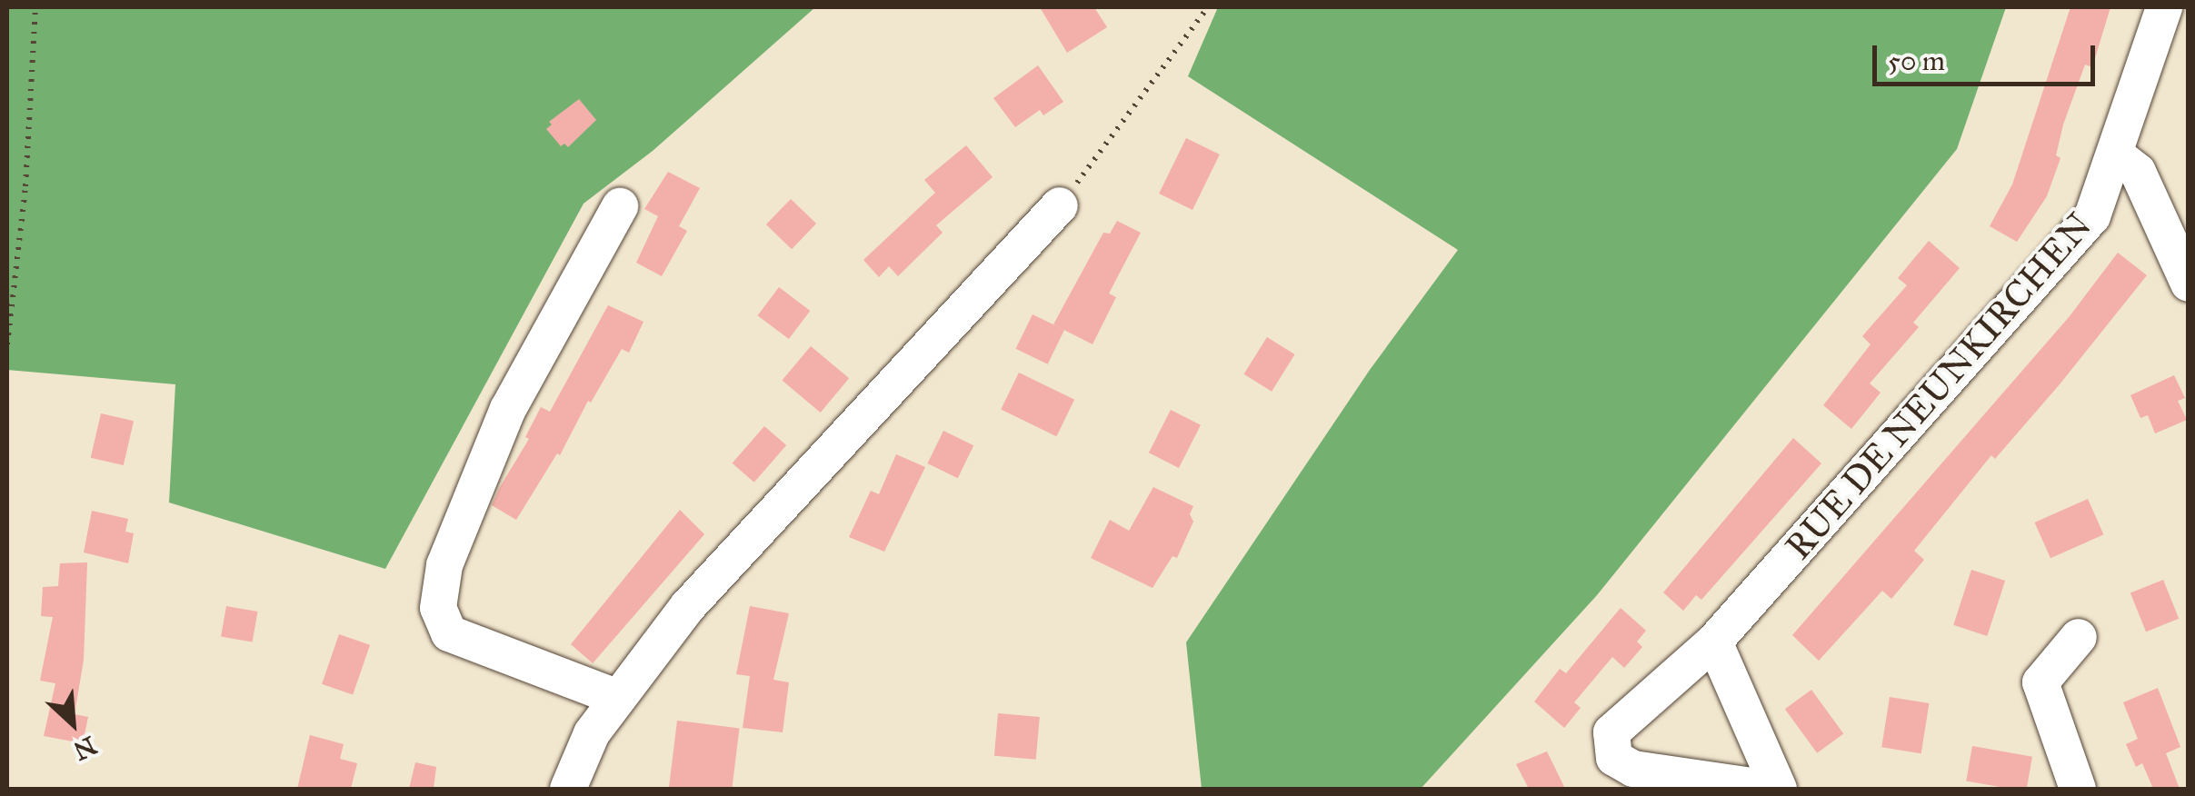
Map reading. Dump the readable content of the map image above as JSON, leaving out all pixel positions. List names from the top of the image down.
{
  "streets": {
    "street": ["RUE DE NEUNKIRCHEN"]
  },
  "scale_bar": "50 m",
  "north": "bottom right"
}
